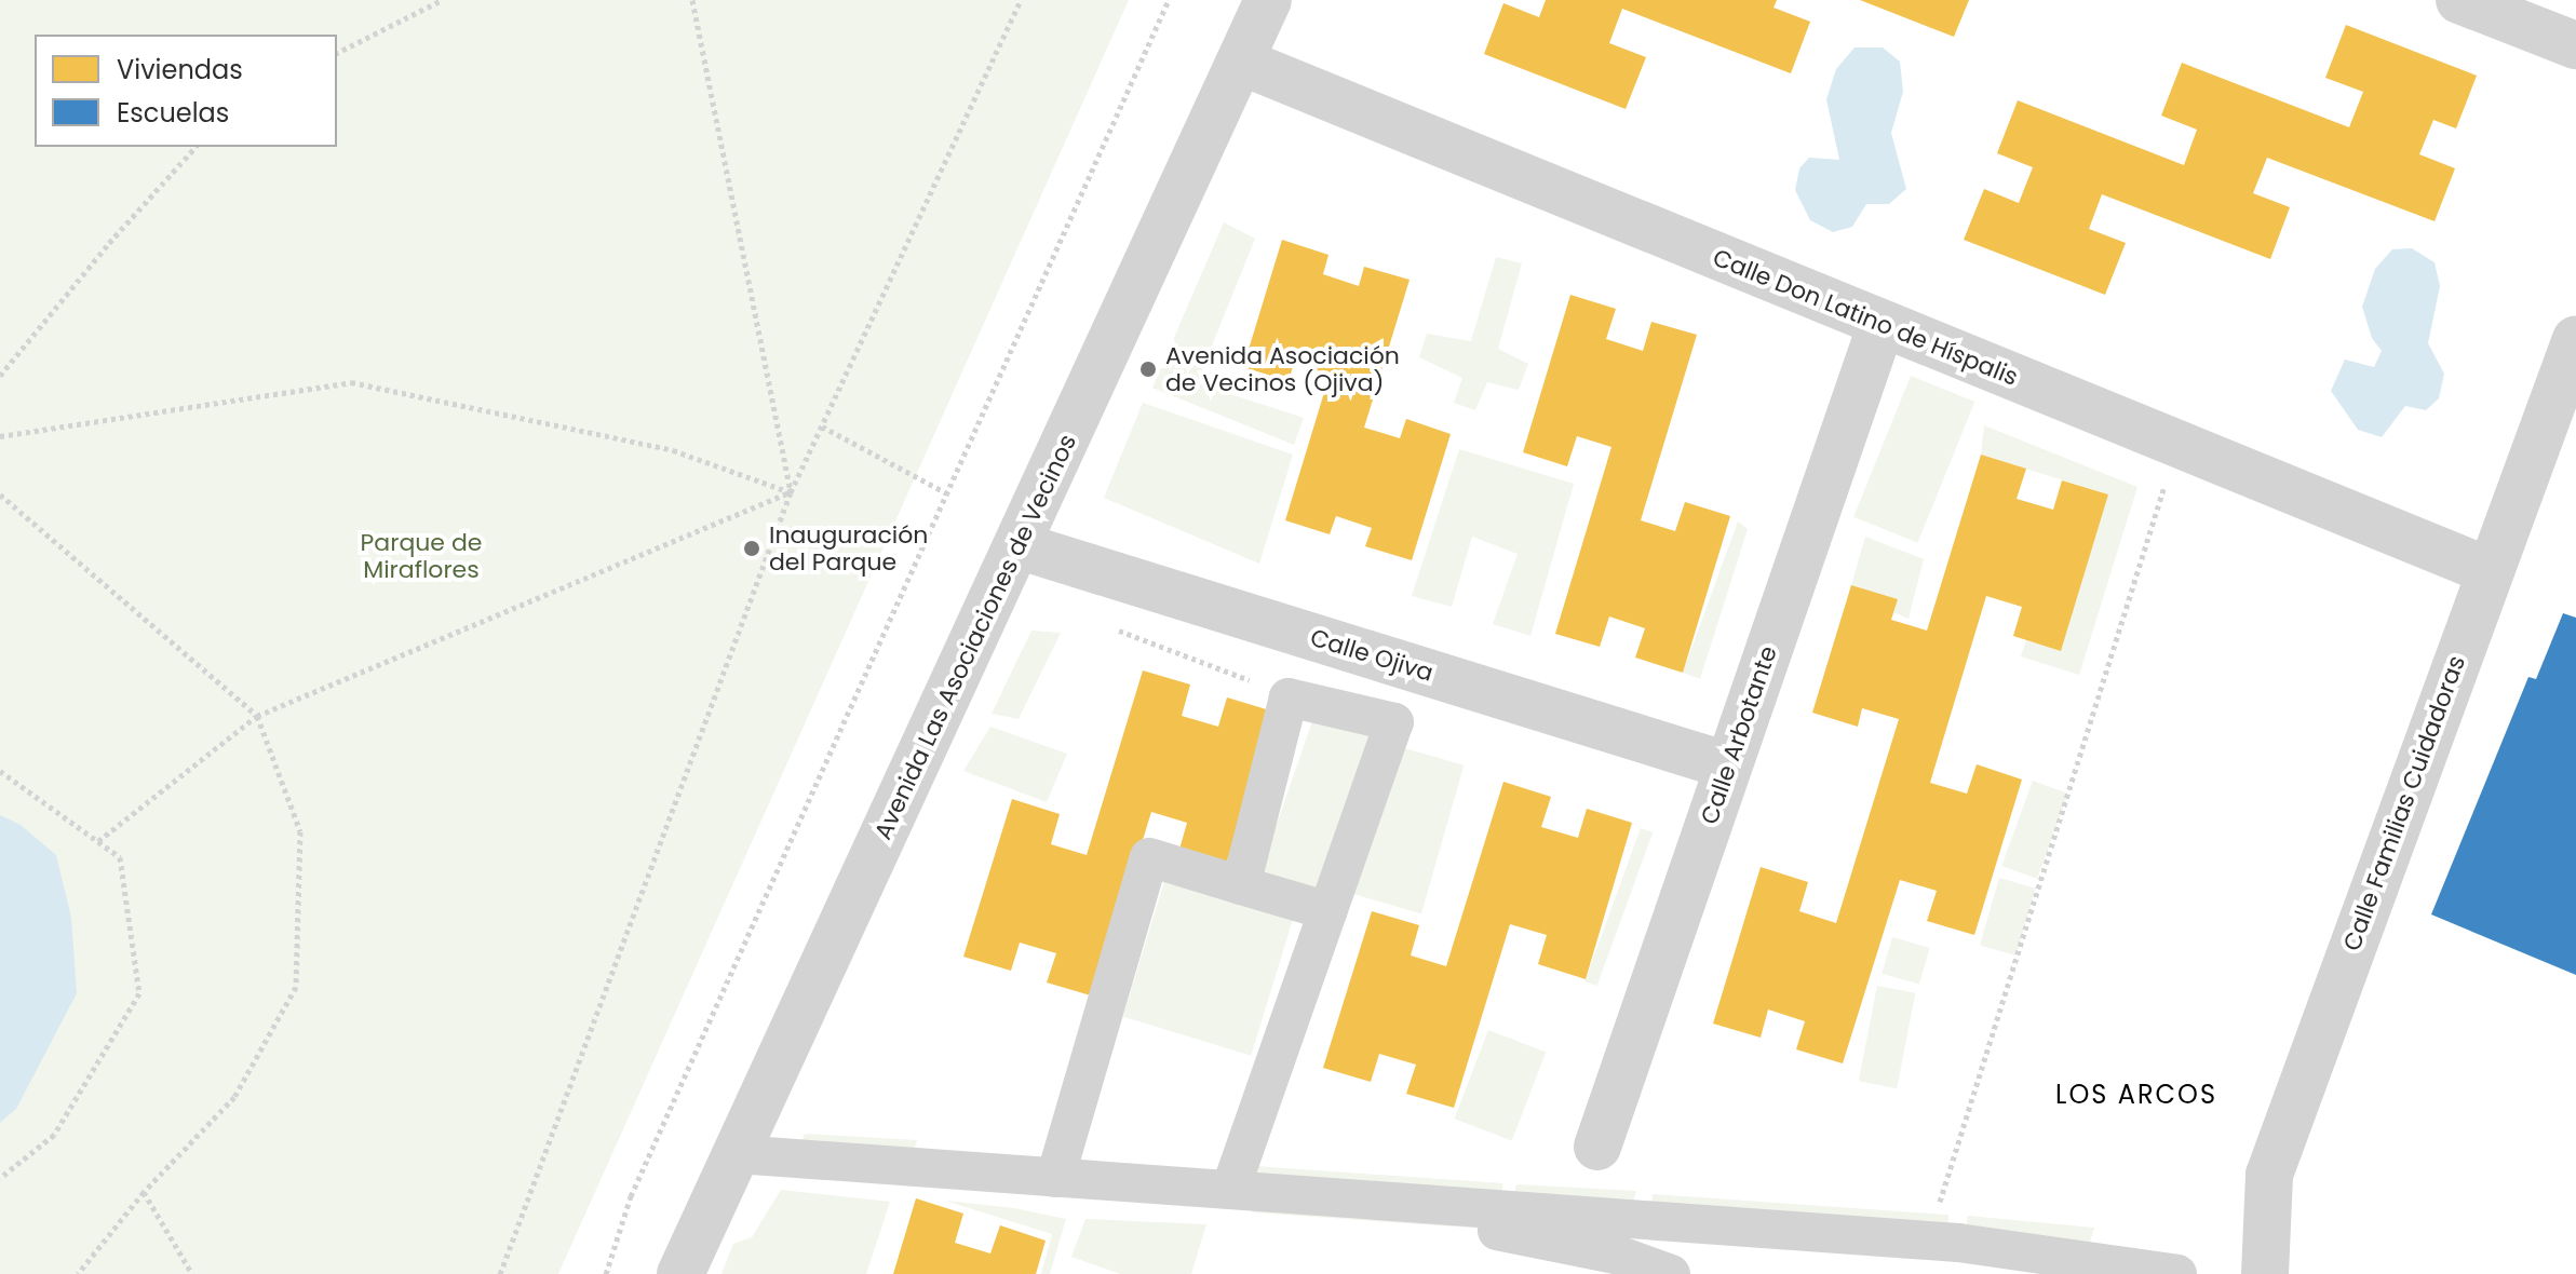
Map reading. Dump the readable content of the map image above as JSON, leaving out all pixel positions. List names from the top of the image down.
{
  "streets": {
    "street": [
      "Calle Don Latino de Híspalis",
      "Avenida Las Asociaciones de Vecinos",
      "Calle Ojiva",
      "Calle Arbotante",
      "Calle Familias Cuidadoras"
    ]
  },
  "crossings": [
    ["Calle Don Latino de Híspalis", "Avenida Las Asociaciones de Vecinos"],
    ["Calle Don Latino de Híspalis", "Calle Arbotante"],
    ["Calle Don Latino de Híspalis", "Calle Familias Cuidadoras"],
    ["Avenida Las Asociaciones de Vecinos", "Calle Ojiva"],
    ["Calle Ojiva", "Calle Arbotante"]
  ],
  "districts": ["LOS ARCOS"],
  "parks": ["Parque de Miraflores"],
  "places": ["Avenida Asociación de Vecinos (Ojiva)", "Inauguración del Parque"],
  "legend": ["Viviendas", "Escuelas"]
}
